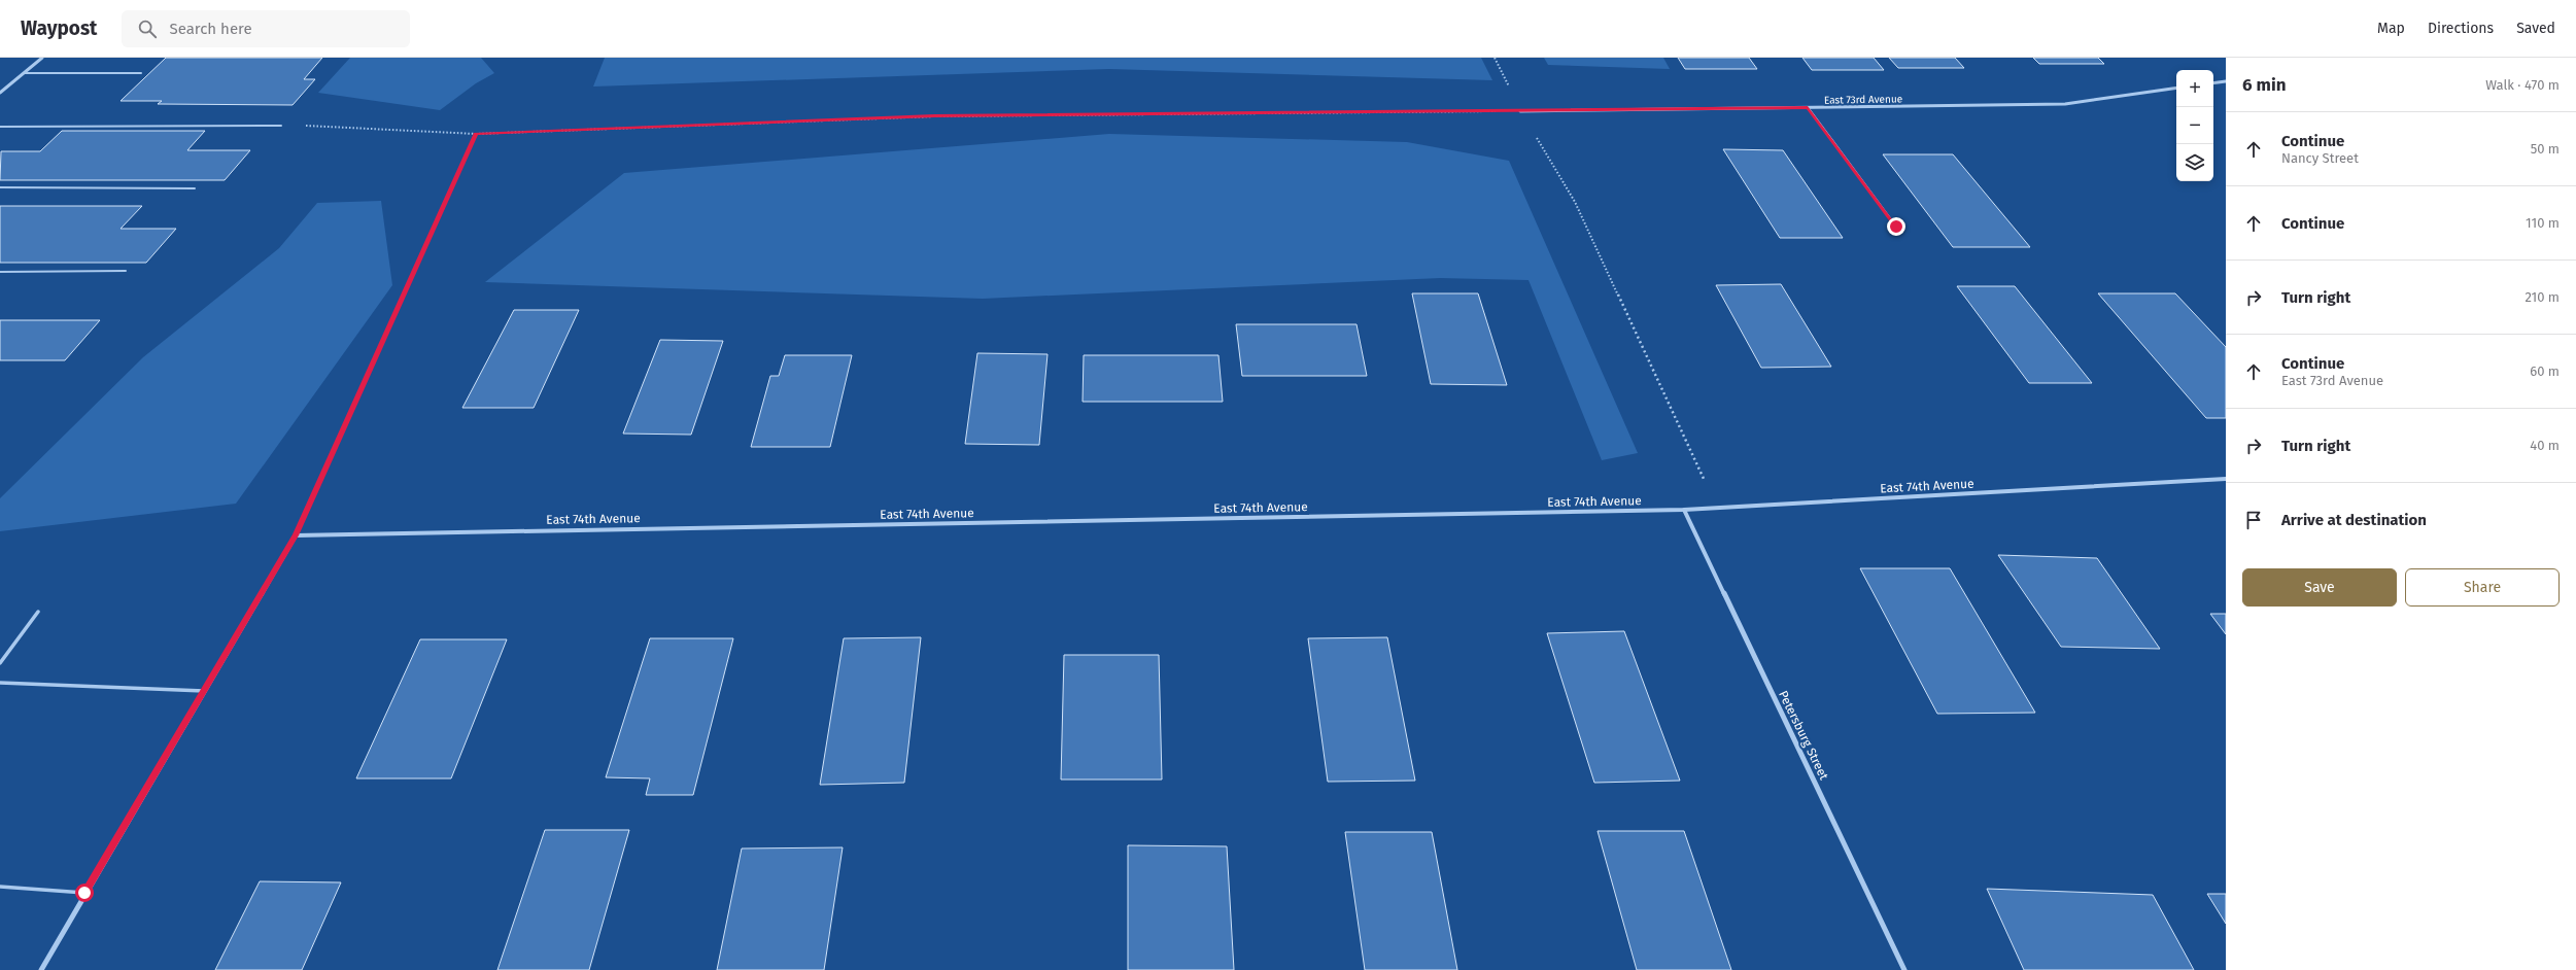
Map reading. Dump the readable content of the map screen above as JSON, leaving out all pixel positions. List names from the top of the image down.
{
  "streets": {
    "street": ["East 73rd Avenue", "East 74th Avenue", "Petersburg Street"]
  },
  "crossings": [
    ["East 74th Avenue", "Petersburg Street"]
  ],
  "page": {
    "header": "Waypost",
    "search": "Search here",
    "nav": ["Map", "Directions", "Saved"],
    "heading": ["6 min", "Walk · 470 m"],
    "map_buttons": ["+", "−"],
    "list": [
      ["Continue", "Nancy Street", "50 m"],
      ["Continue", "110 m"],
      ["Turn right", "210 m"],
      ["Continue", "East 73rd Avenue", "60 m"],
      ["Turn right", "40 m"],
      "Arrive at destination"
    ],
    "buttons": ["Save", "Share"]
  }
}
